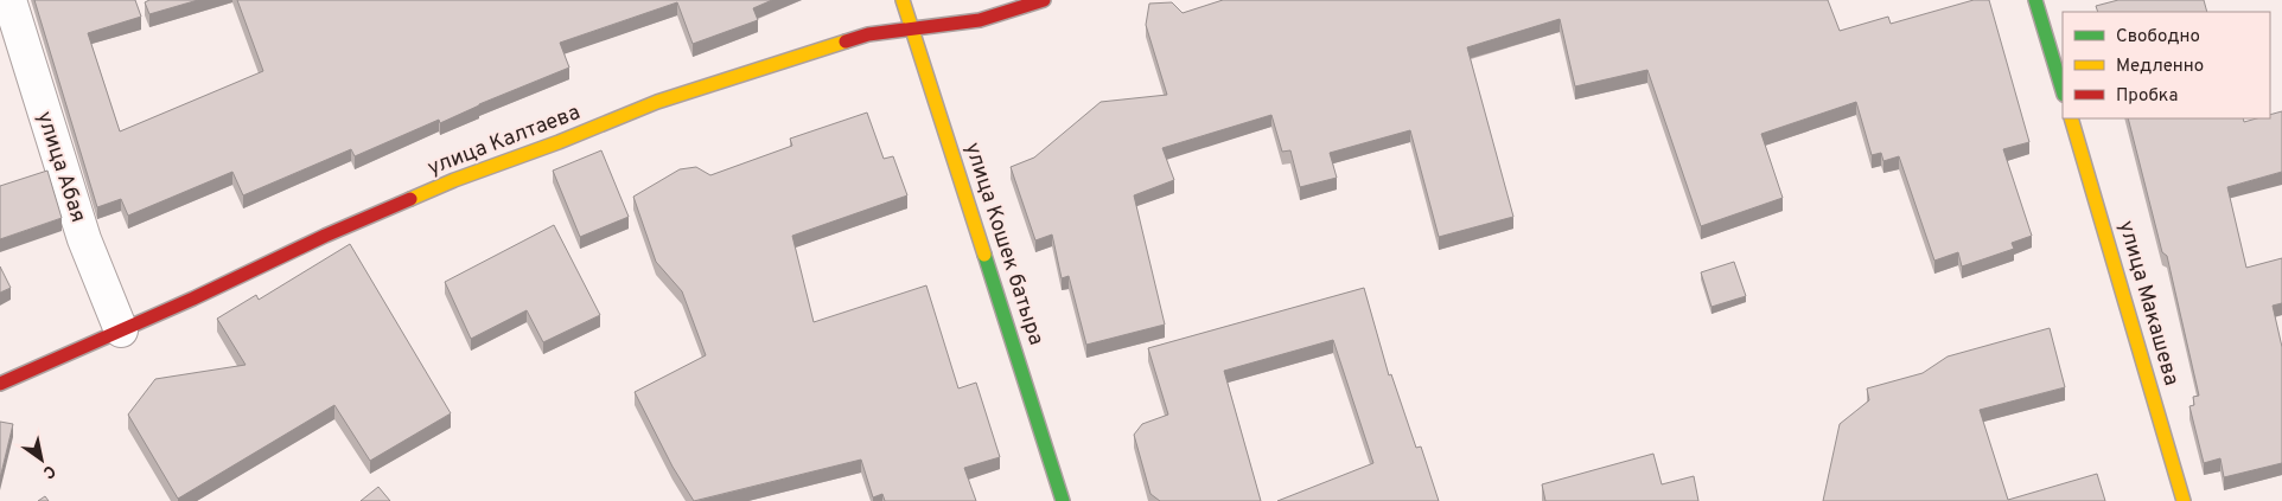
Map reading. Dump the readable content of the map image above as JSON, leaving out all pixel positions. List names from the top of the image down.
{
  "streets": {
    "street": [
      "улица Калтаева",
      "улица Абая",
      "улица Кошек батыра",
      "улица Макашева"
    ]
  },
  "crossings": [
    ["улица Калтаева", "улица Абая"],
    ["улица Калтаева", "улица Кошек батыра"]
  ],
  "legend": ["Свободно", "Медленно", "Пробка"],
  "north": "bottom right"
}
